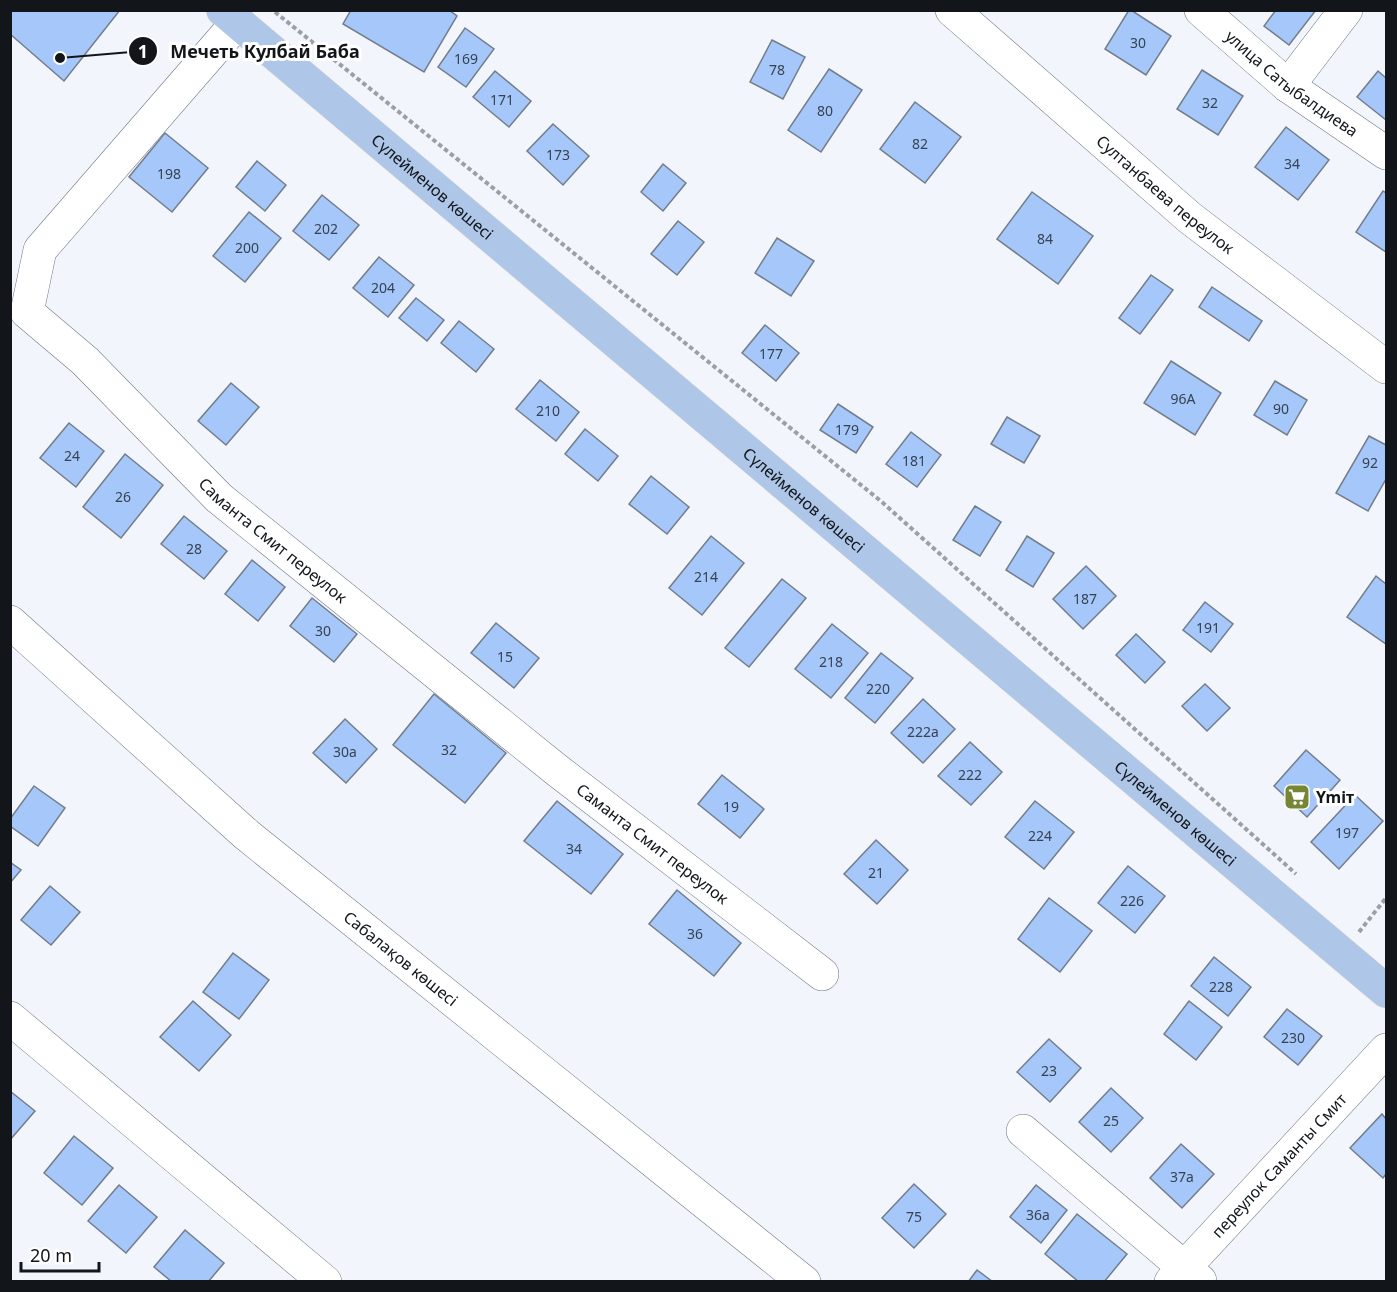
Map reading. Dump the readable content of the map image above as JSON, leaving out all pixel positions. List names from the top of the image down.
{
  "streets": {
    "main road": ["Сүлейменов көшесі"],
    "street": [
      "улица Сатыбалдиева",
      "Султанбаева переулок",
      "Саманта Смит переулок",
      "Сабалақов көшесі",
      "переулок Саманты Смит"
    ]
  },
  "crossings": [
    ["Сүлейменов көшесі", "Саманта Смит переулок"]
  ],
  "places": {
    "other": ["Мечеть Кулбай Баба"],
    "supermarket": ["Ymiт"]
  },
  "house_numbers": [
    "30",
    "169",
    "78",
    "171",
    "32",
    "80",
    "82",
    "173",
    "34",
    "198",
    "202",
    "84",
    "200",
    "204",
    "177",
    "96А",
    "90",
    "210",
    "179",
    "24",
    "181",
    "92",
    "26",
    "28",
    "214",
    "187",
    "191",
    "30",
    "15",
    "218",
    "220",
    "222а",
    "32",
    "30а",
    "222",
    "19",
    "197",
    "224",
    "34",
    "21",
    "226",
    "36",
    "228",
    "230",
    "23",
    "25",
    "37а",
    "36а",
    "75"
  ],
  "scale_bar": "20 m"
}
